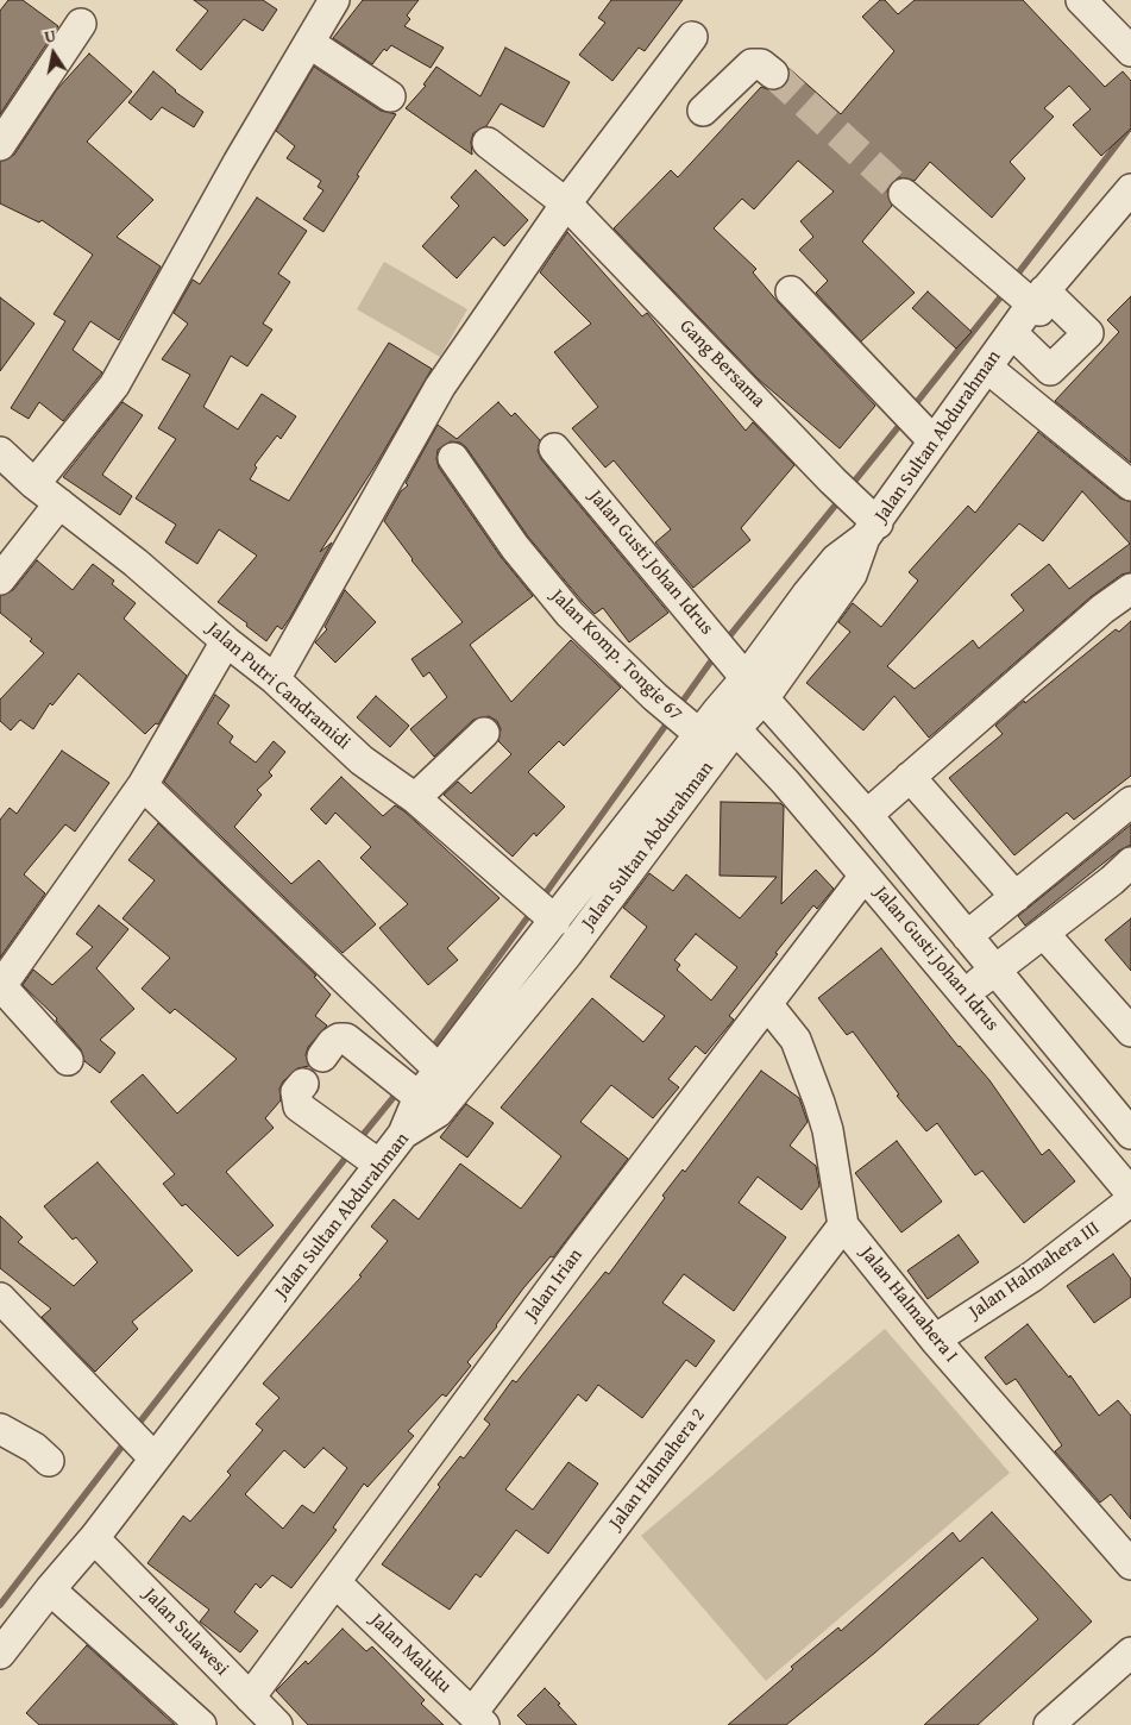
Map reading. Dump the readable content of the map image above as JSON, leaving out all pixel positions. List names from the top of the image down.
{
  "streets": {
    "street": [
      "Gang Bersama",
      "Jalan Sultan Abdurahman",
      "Jalan Gusti Johan Idrus",
      "Jalan Komp. Tongie 67",
      "Jalan Putri Candramidi",
      "Jalan Halmahera III",
      "Jalan Irian",
      "Jalan Halmahera I",
      "Jalan Halmahera 2",
      "Jalan Sulawesi",
      "Jalan Maluku"
    ]
  },
  "crossings": [
    ["Gang Bersama", "Jalan Sultan Abdurahman"],
    ["Jalan Sultan Abdurahman", "Jalan Gusti Johan Idrus"],
    ["Jalan Sultan Abdurahman", "Jalan Sulawesi"],
    ["Jalan Gusti Johan Idrus", "Jalan Irian"],
    ["Jalan Halmahera III", "Jalan Halmahera I"],
    ["Jalan Irian", "Jalan Halmahera I"],
    ["Jalan Irian", "Jalan Sulawesi"],
    ["Jalan Irian", "Jalan Maluku"],
    ["Jalan Halmahera I", "Jalan Halmahera 2"],
    ["Jalan Halmahera 2", "Jalan Maluku"]
  ],
  "north": "top"
}
